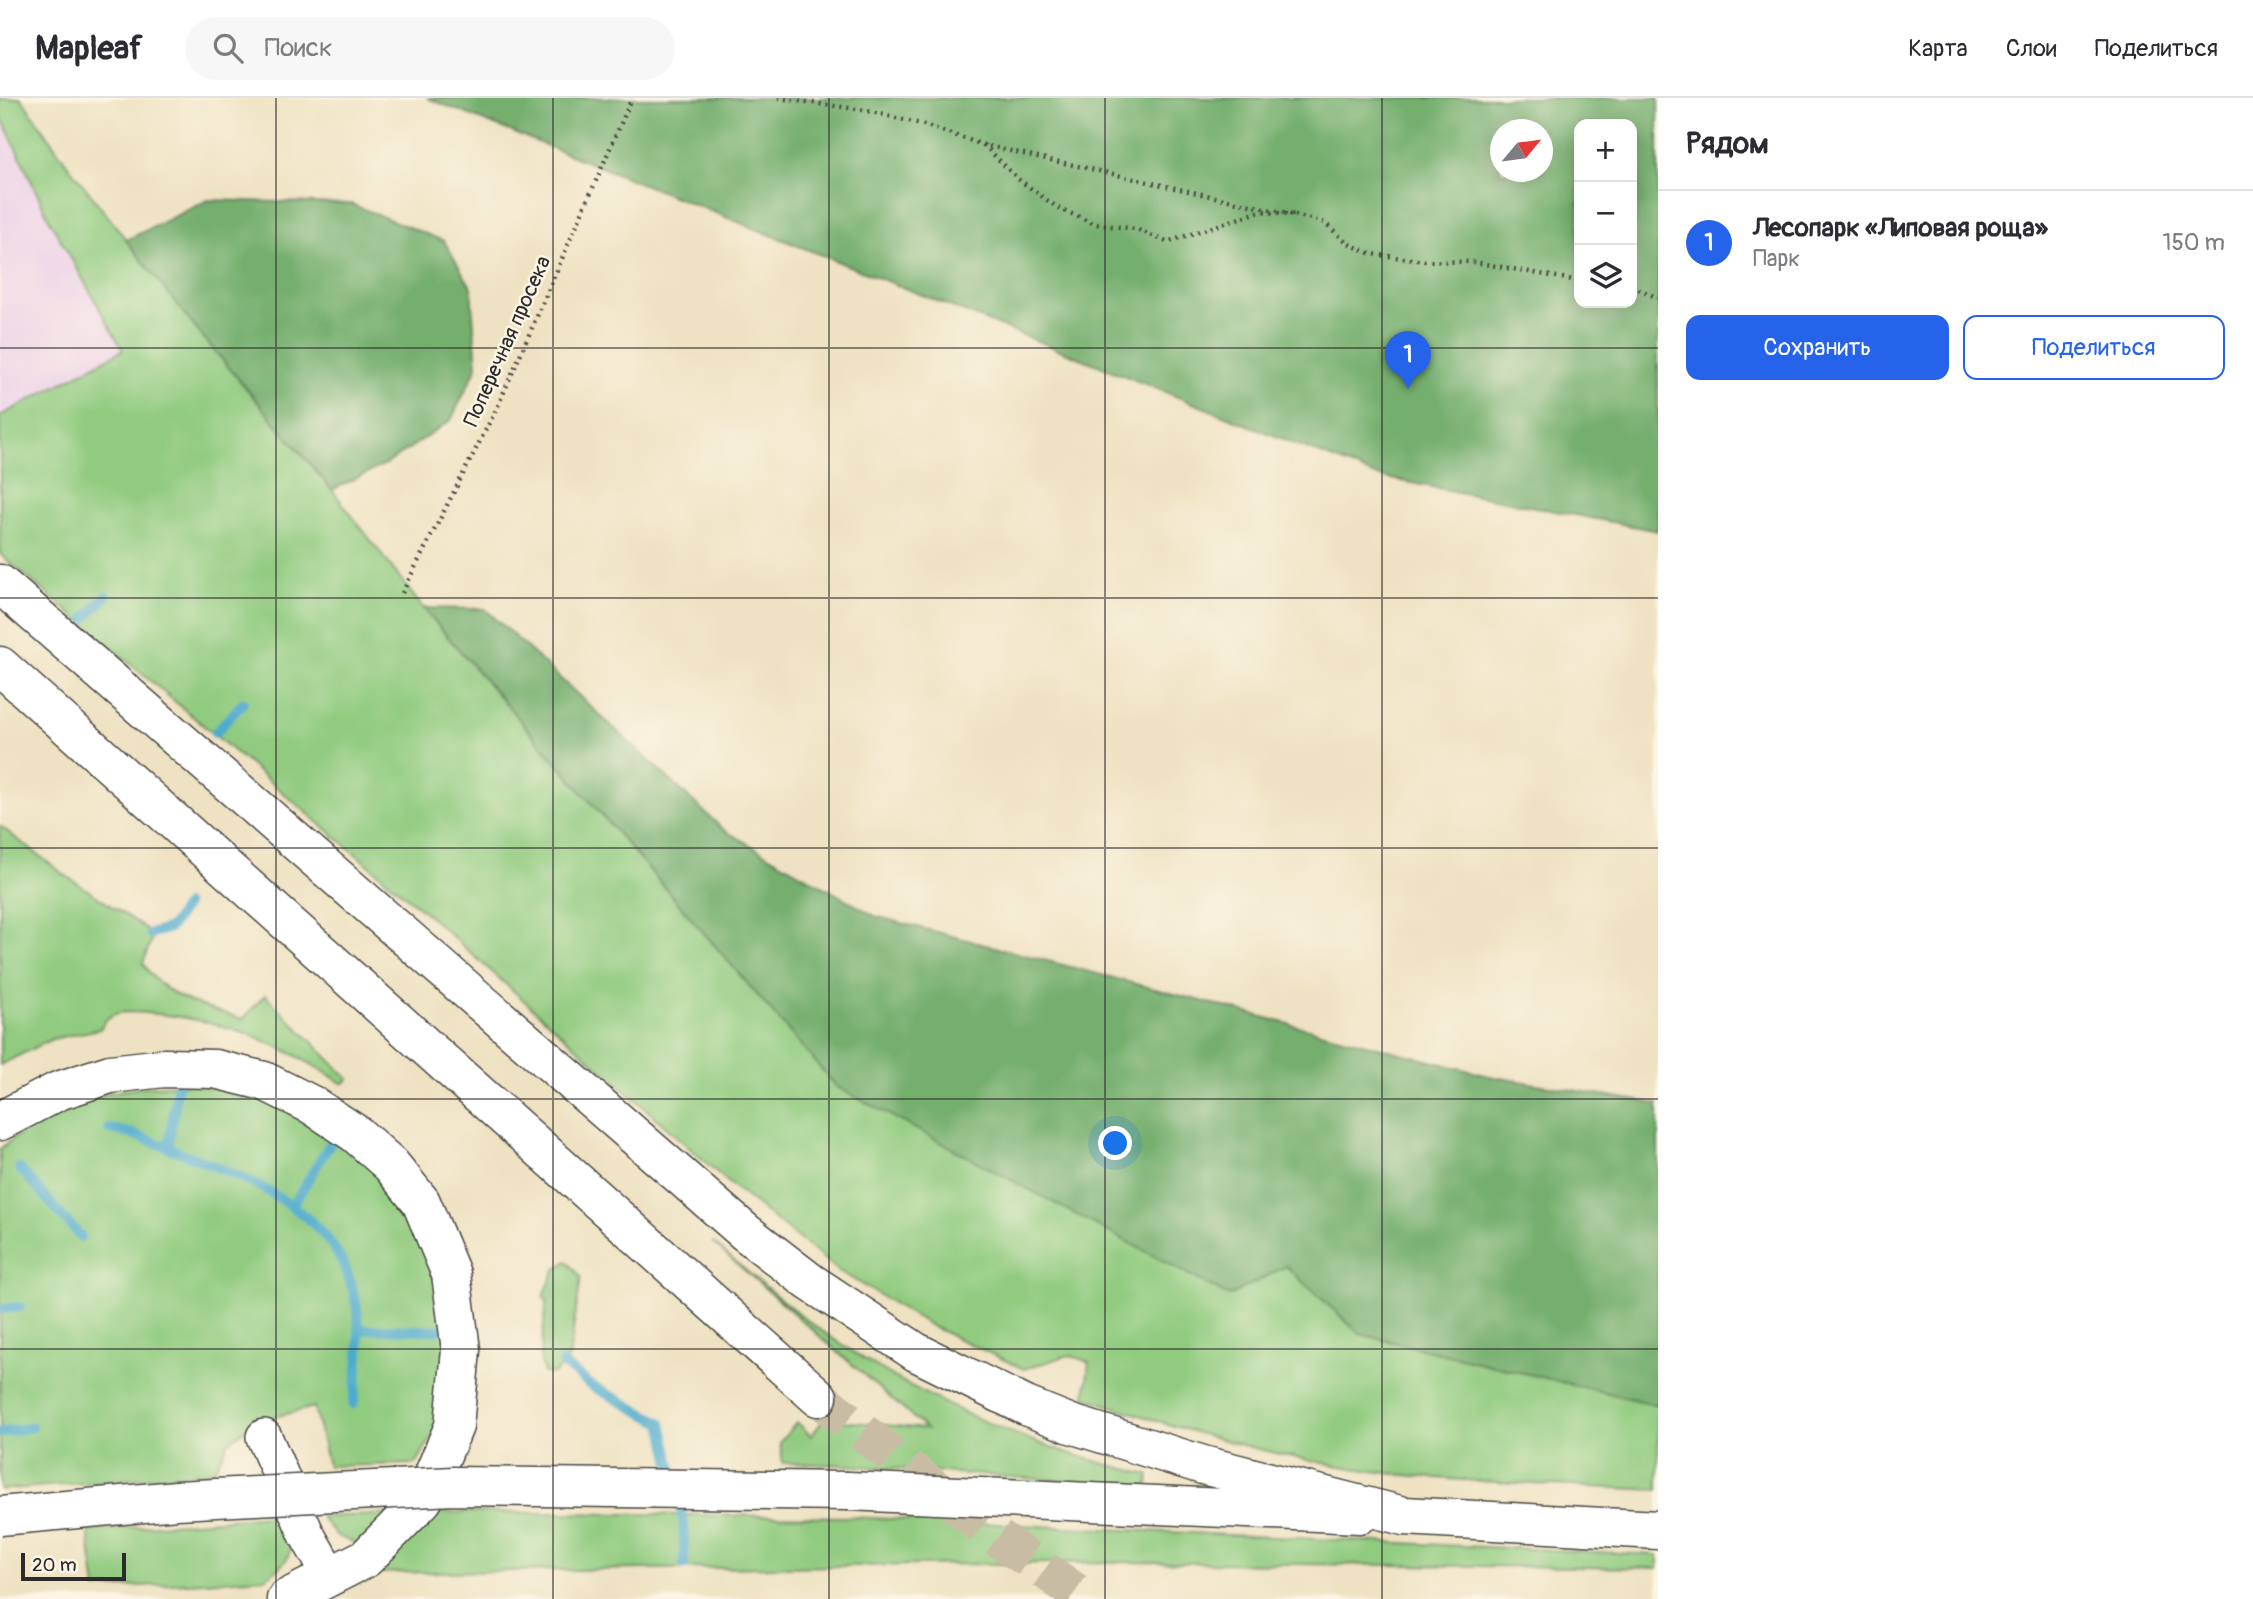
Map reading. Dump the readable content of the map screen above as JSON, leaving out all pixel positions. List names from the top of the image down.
{
  "streets": {
    "path": ["Поперечная просека"]
  },
  "scale_bar": "20 m",
  "north": "top right",
  "page": {
    "header": "Mapleaf",
    "search": "Поиск",
    "nav": ["Карта", "Слои", "Поделиться"],
    "heading": "Рядом",
    "map_buttons": ["+", "−"],
    "list": [
      {
        "mark": "1",
        "name": "Лесопарк «Липовая роща»",
        "note": "Парк",
        "value": "150 m"
      }
    ],
    "buttons": ["Сохранить", "Поделиться"],
    "pins": "1",
    "scale": "20 m"
  }
}
